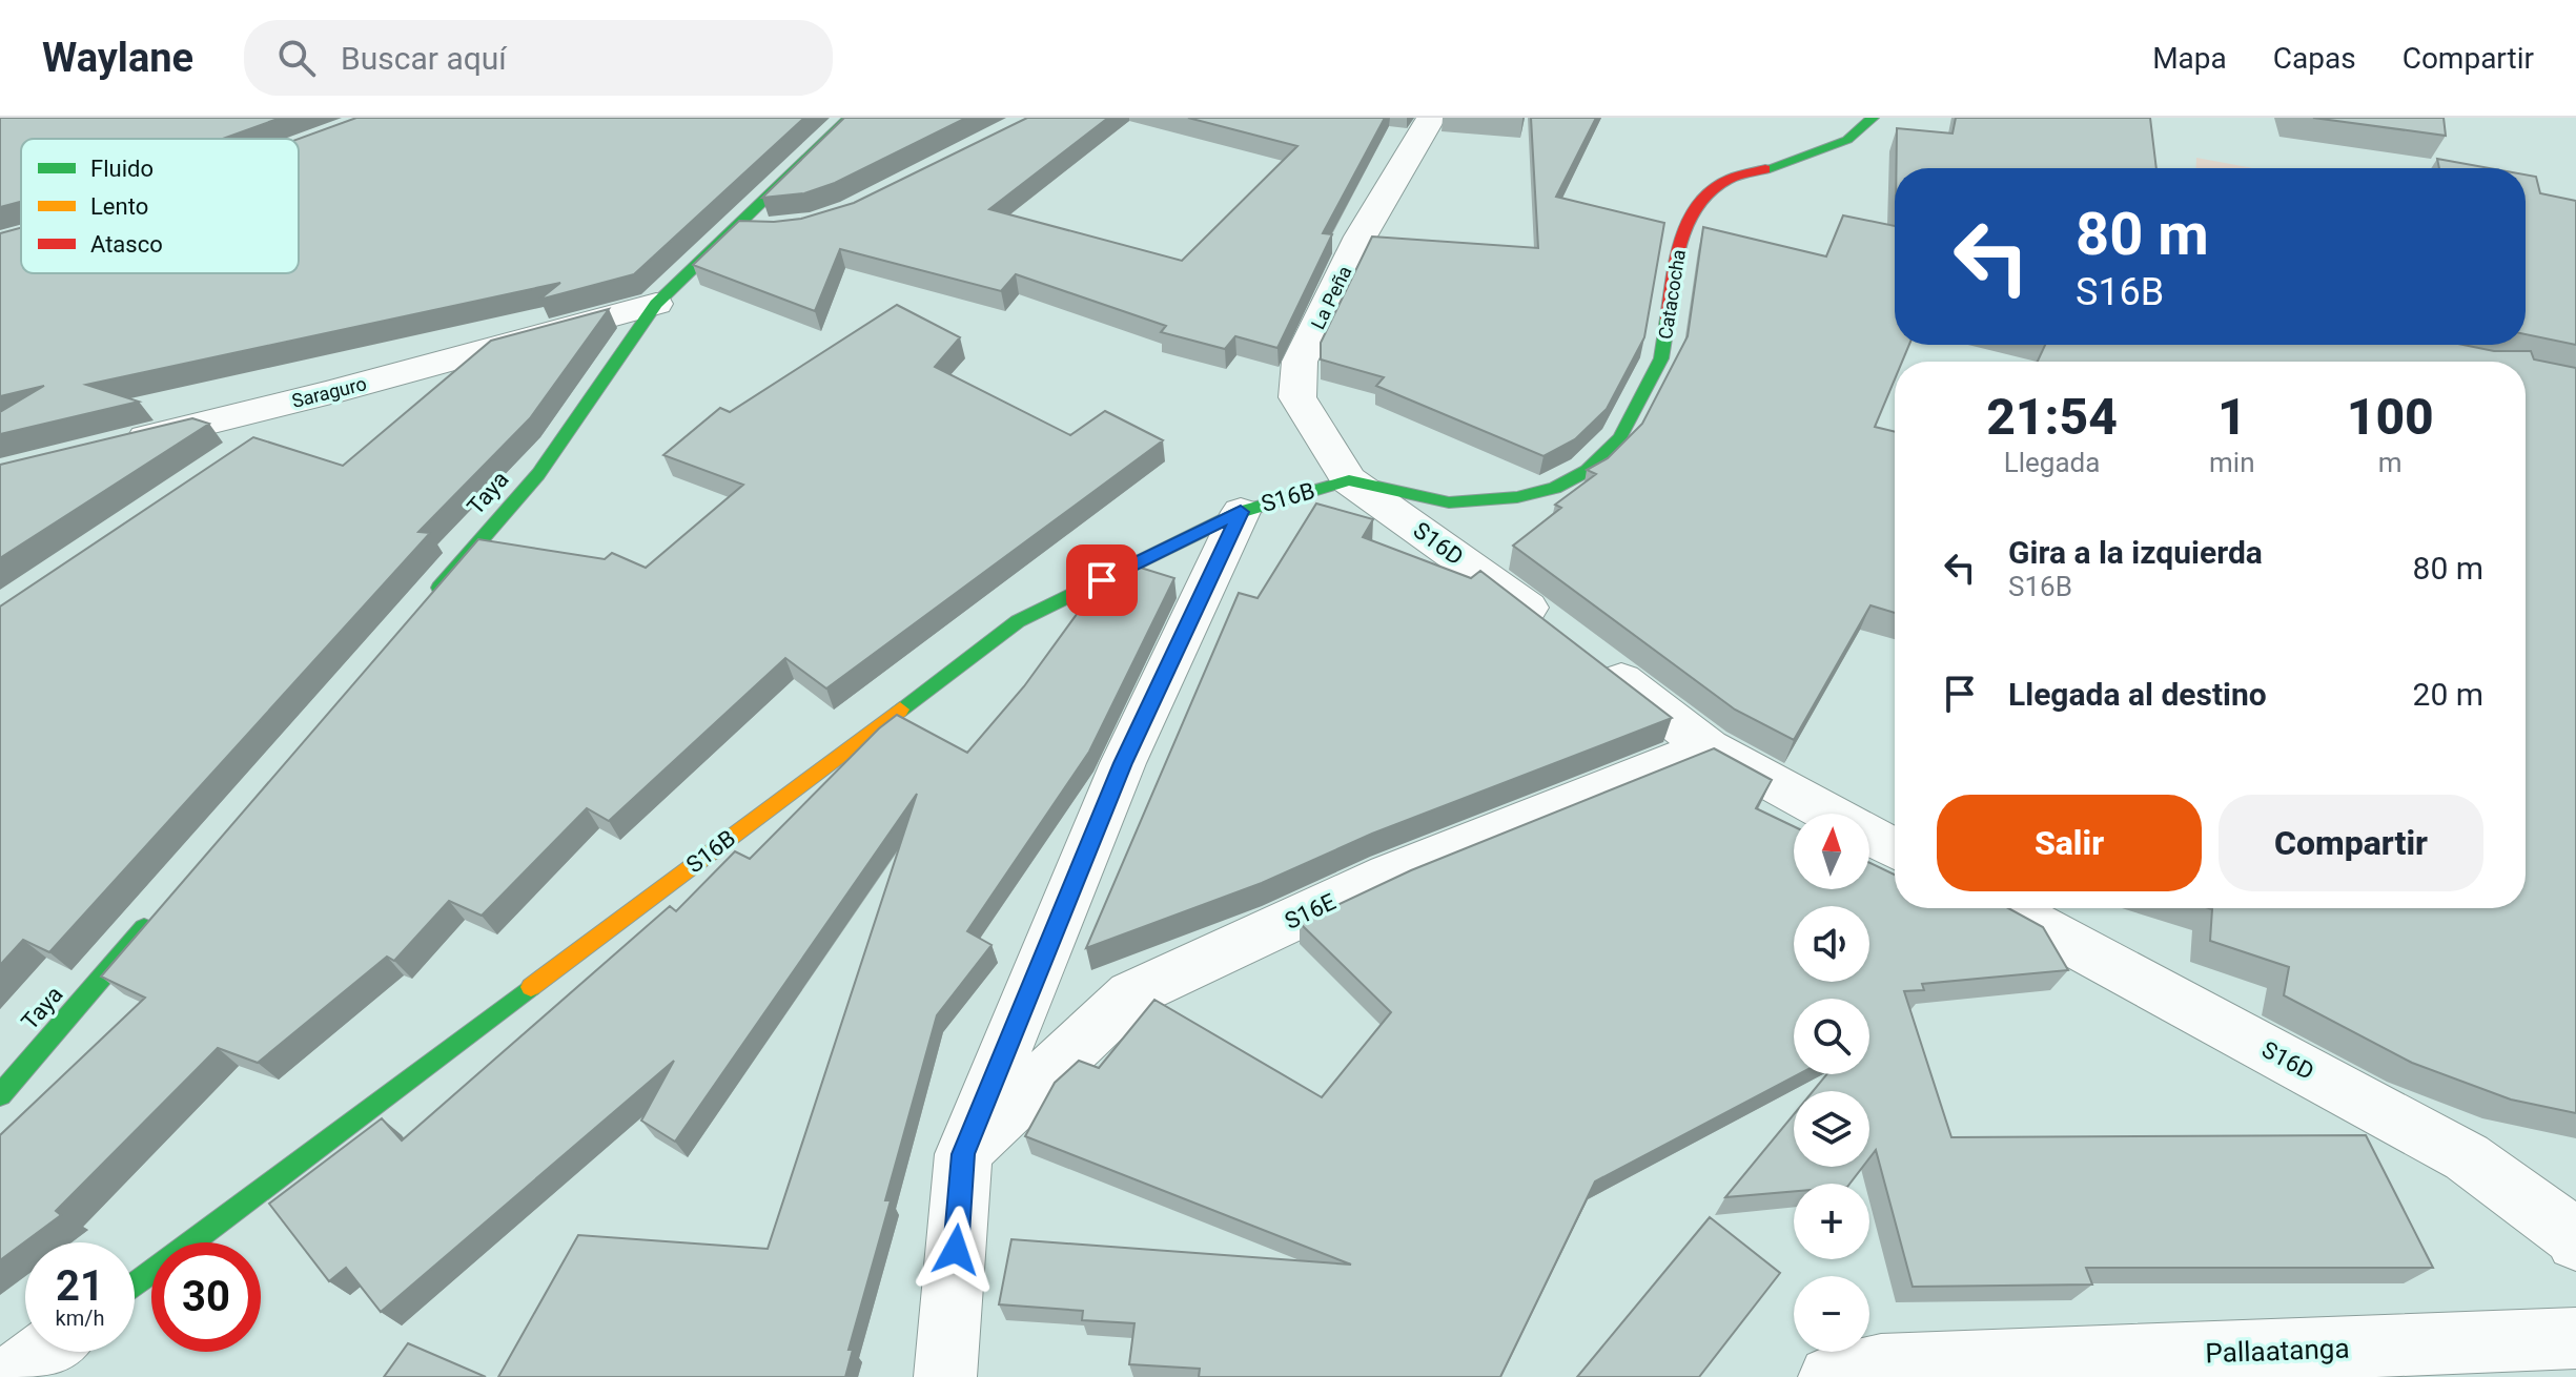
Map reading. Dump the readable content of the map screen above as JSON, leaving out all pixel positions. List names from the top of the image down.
{
  "streets": {
    "street": [
      "Catacocha",
      "La Peña",
      "Saraguro",
      "Taya",
      "S16B",
      "S16D",
      "S16E",
      "Pallaatanga"
    ]
  },
  "crossings": [
    ["Catacocha", "La Peña"],
    ["Catacocha", "S16B"],
    ["Catacocha", "S16D"],
    ["La Peña", "S16B"],
    ["La Peña", "S16D"],
    ["Saraguro", "Taya"],
    ["S16B", "S16D"],
    ["S16D", "S16E"]
  ],
  "legend": ["Fluido", "Lento", "Atasco"],
  "north": "top",
  "page": {
    "header": "Waylane",
    "search": "Buscar aquí",
    "nav": ["Mapa", "Capas", "Compartir"],
    "turn": ["80 m", "S16B"],
    "eta": [
      "21:54",
      "Llegada",
      "1",
      "min",
      "100",
      "m"
    ],
    "list": [
      {
        "name": "Gira a la izquierda",
        "note": "S16B",
        "value": "80 m"
      },
      {
        "name": "Llegada al destino",
        "value": "20 m"
      }
    ],
    "buttons": ["Salir", "Compartir"],
    "map_buttons": ["+", "−"],
    "speed": "21 km/h",
    "limit": "30"
  }
}
